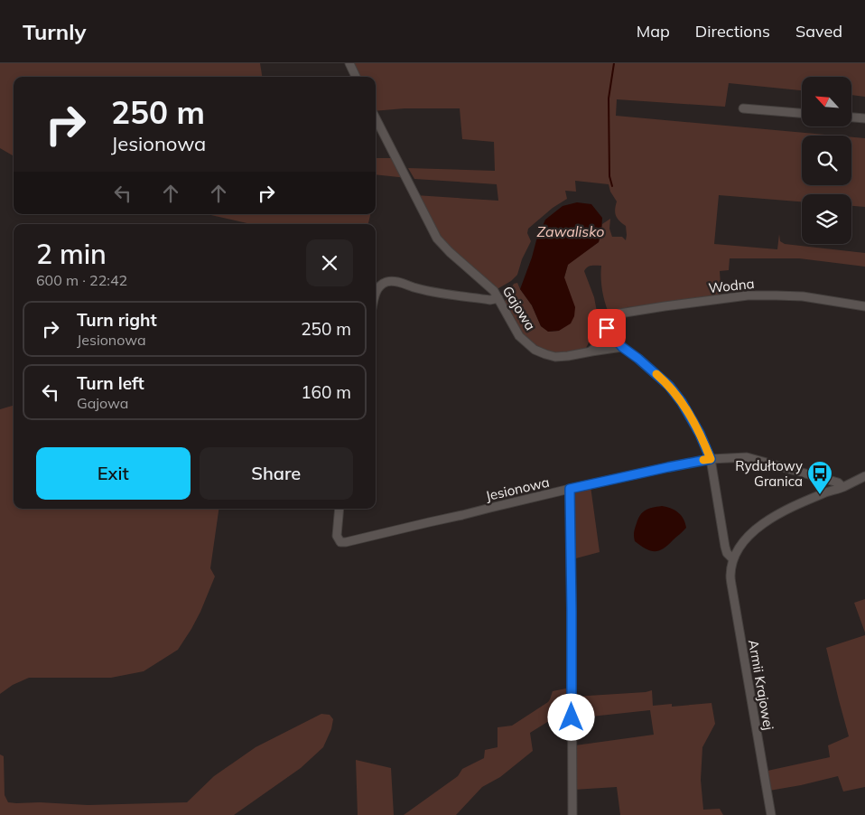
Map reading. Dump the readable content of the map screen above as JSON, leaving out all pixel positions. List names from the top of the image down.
{
  "streets": {
    "street": [
      "Wodna",
      "Gajowa",
      "Jesionowa",
      "Armii Krajowej"
    ]
  },
  "crossings": [
    ["Wodna", "Gajowa"]
  ],
  "water": ["Zawalisko"],
  "places": {
    "bus stop": ["Rydułtowy Granica"]
  },
  "north": "top left",
  "page": {
    "header": "Turnly",
    "nav": ["Map", "Directions", "Saved"],
    "turn": ["250 m", "Jesionowa"],
    "heading": ["2 min", "600 m · 22:42"],
    "list": [
      {
        "name": "Turn right",
        "note": "Jesionowa",
        "value": "250 m"
      },
      {
        "name": "Turn left",
        "note": "Gajowa",
        "value": "160 m"
      }
    ],
    "buttons": ["Exit", "Share"]
  }
}
